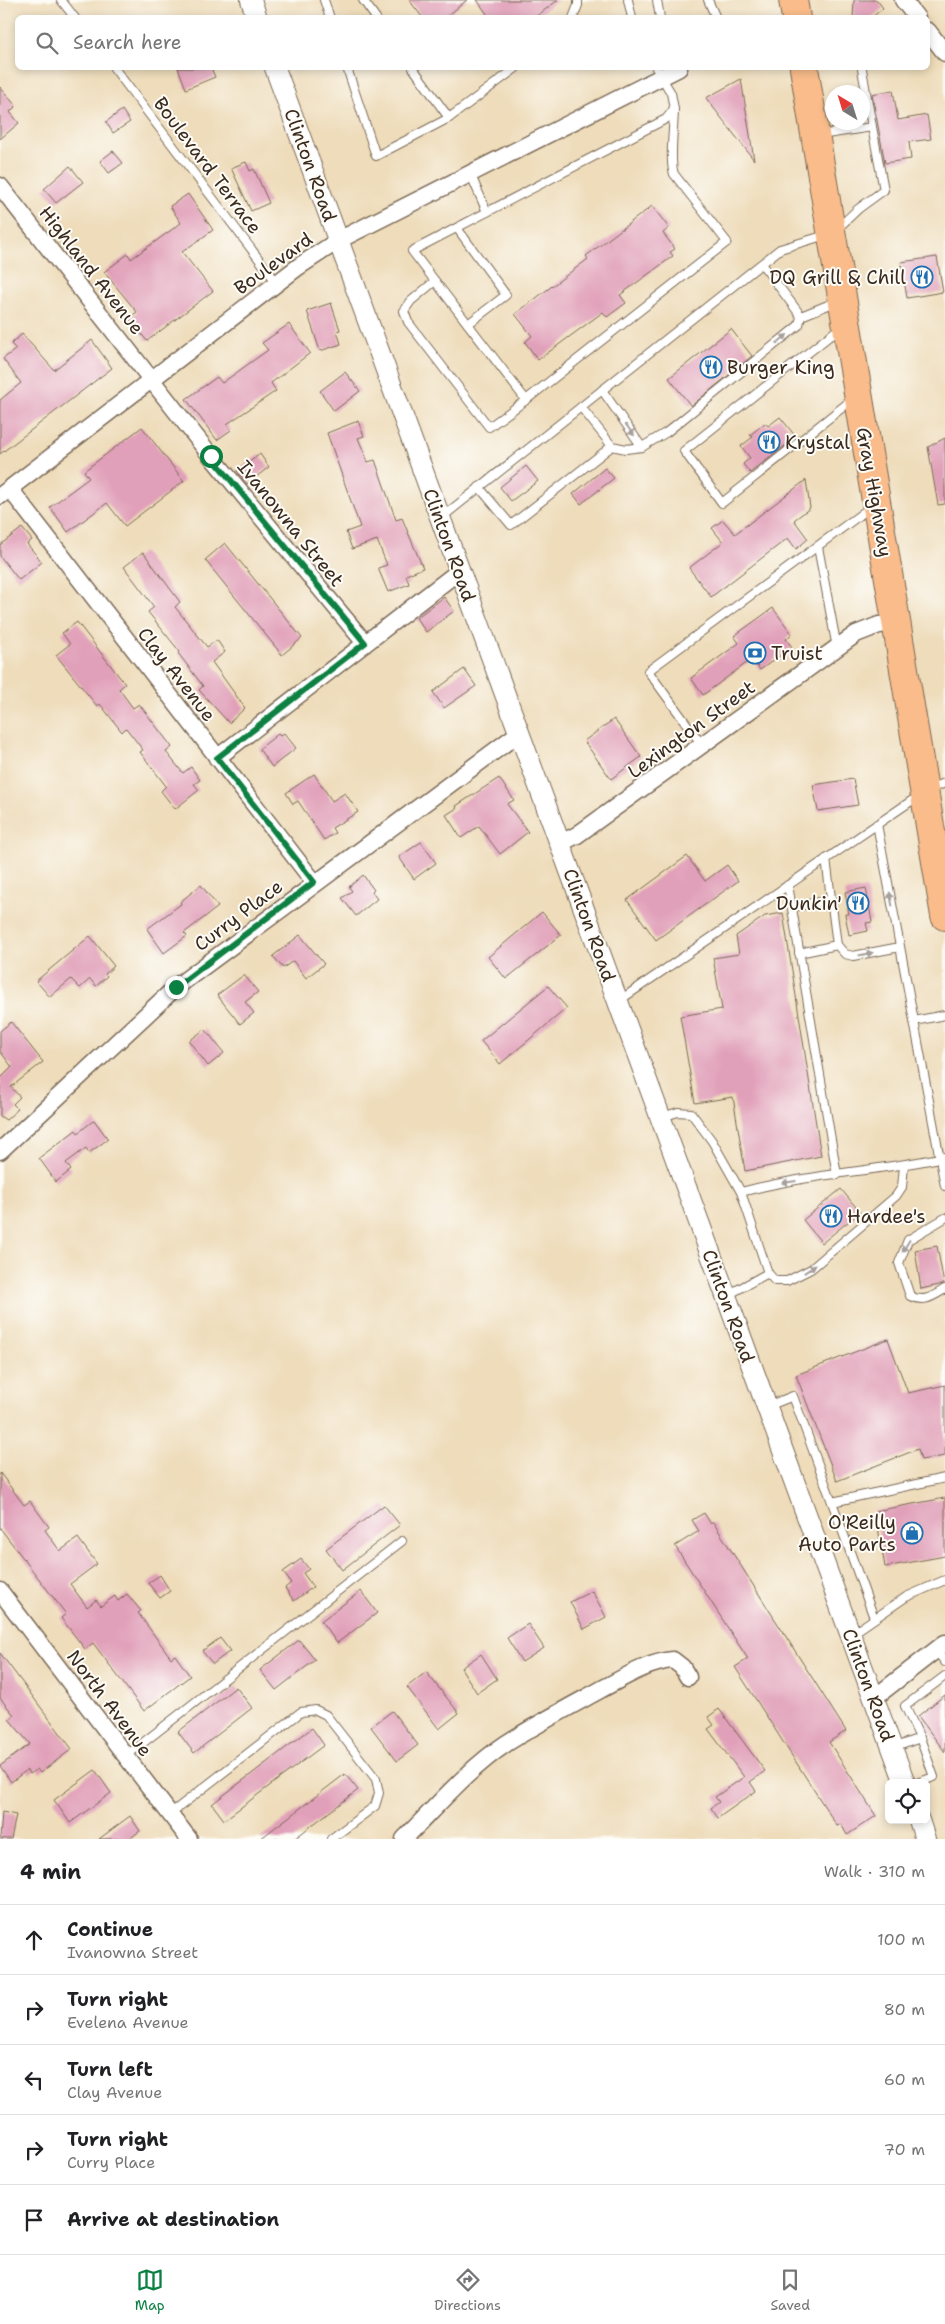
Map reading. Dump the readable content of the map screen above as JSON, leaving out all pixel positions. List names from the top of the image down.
{
  "streets": {
    "highway": ["Gray Highway"],
    "street": [
      "Clinton Road",
      "Boulevard",
      "Highland Avenue",
      "Ivanowna Street",
      "Clay Avenue",
      "Lexington Street",
      "Curry Place",
      "North Avenue"
    ],
    "lane": ["Boulevard Terrace"]
  },
  "crossings": [
    ["Boulevard Terrace", "Boulevard"],
    ["Clinton Road", "Boulevard"],
    ["Clinton Road", "Lexington Street"],
    ["Clinton Road", "Curry Place"],
    ["Boulevard", "Highland Avenue"],
    ["Boulevard", "Ivanowna Street"],
    ["Boulevard", "Clay Avenue"],
    ["Highland Avenue", "Ivanowna Street"],
    ["Gray Highway", "Lexington Street"],
    ["Clay Avenue", "Curry Place"]
  ],
  "places": {
    "restaurant": [
      "DQ Grill & Chill",
      "Burger King",
      "Krystal",
      "Dunkin'",
      "Hardee's"
    ],
    "bank": ["Truist"],
    "shop": ["O'Reilly Auto Parts"]
  },
  "north": "top left",
  "page": {
    "search": "Search here",
    "heading": ["4 min", "Walk · 310 m"],
    "list": [
      ["Continue", "Ivanowna Street", "100 m"],
      ["Turn right", "Evelena Avenue", "80 m"],
      ["Turn left", "Clay Avenue", "60 m"],
      ["Turn right", "Curry Place", "70 m"],
      "Arrive at destination"
    ],
    "nav": ["Map", "Directions", "Saved"]
  }
}
